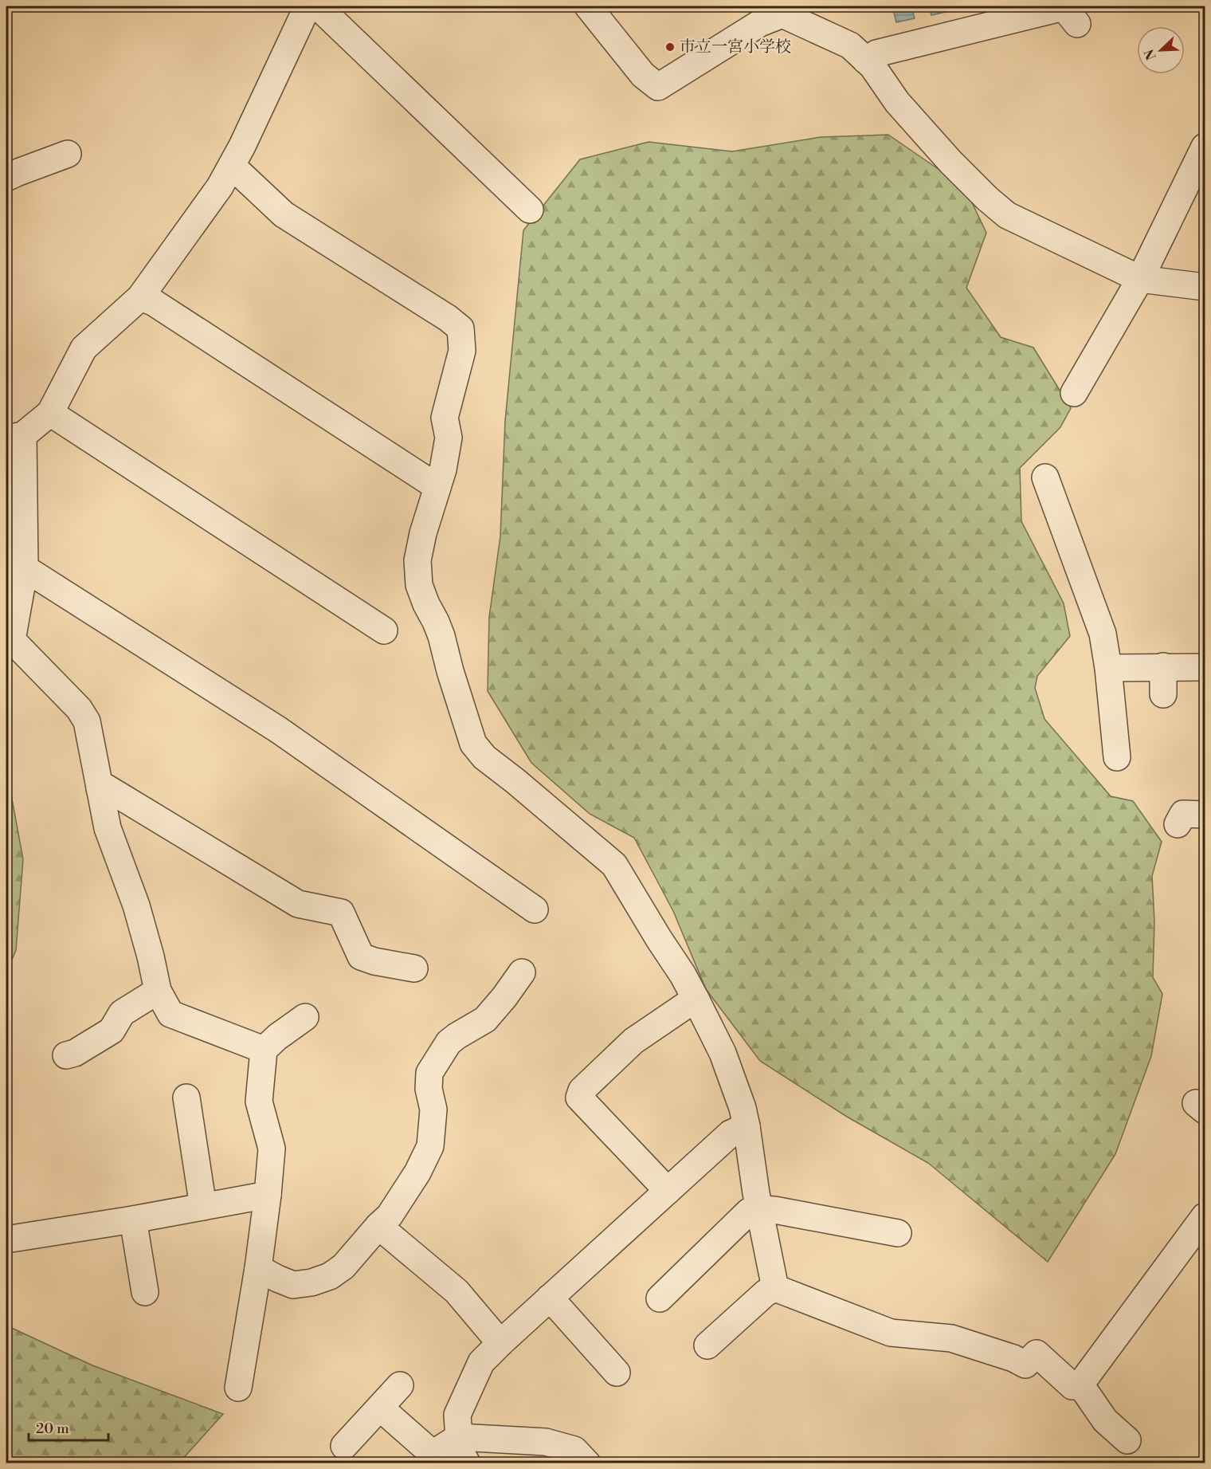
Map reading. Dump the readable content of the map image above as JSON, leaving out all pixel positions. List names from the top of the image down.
{
  "places": ["市立一宮小学校"],
  "scale_bar": "20 m",
  "north": "bottom left"
}
